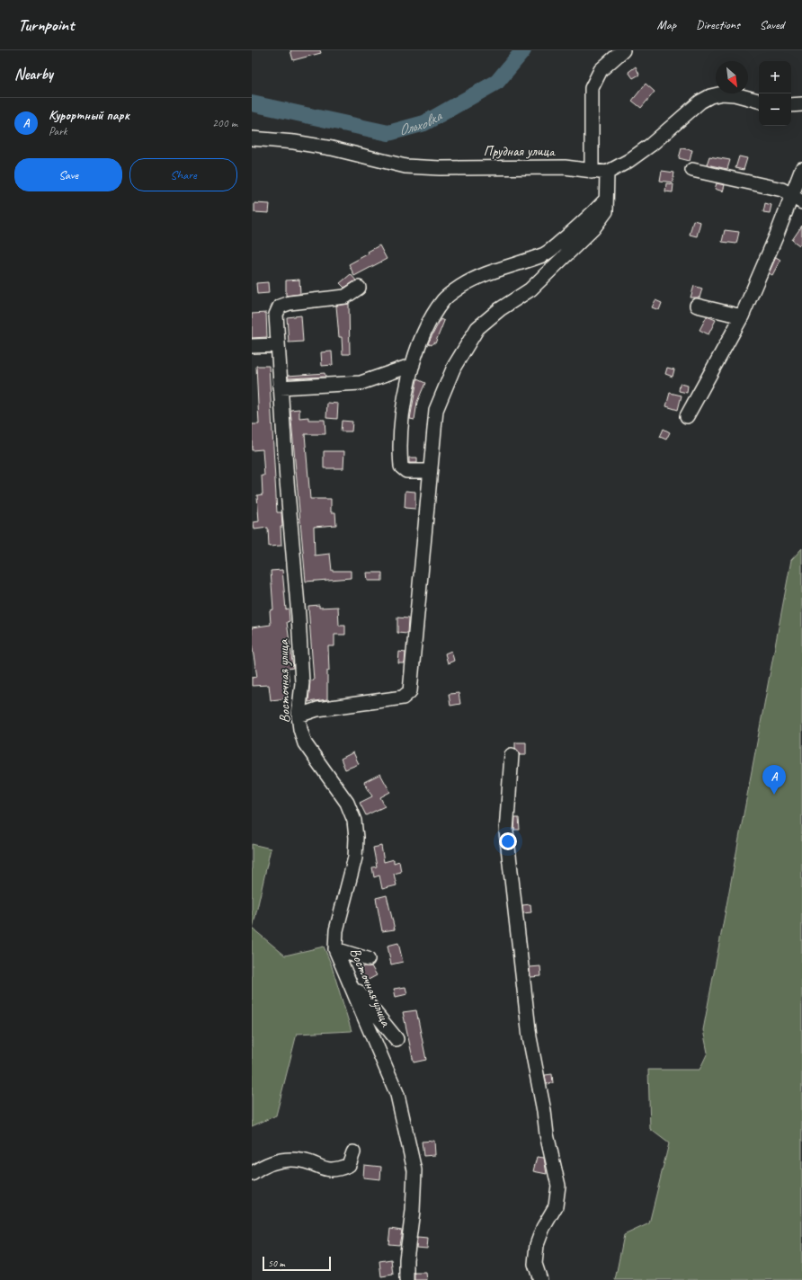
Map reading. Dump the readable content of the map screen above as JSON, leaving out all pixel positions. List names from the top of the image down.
{
  "streets": {
    "street": ["Прудная улица", "Восточная улица"]
  },
  "water": ["Ольховка"],
  "scale_bar": "50 m",
  "north": "bottom right",
  "page": {
    "header": "Turnpoint",
    "nav": ["Map", "Directions", "Saved"],
    "heading": "Nearby",
    "map_buttons": ["+", "−"],
    "list": [
      {
        "mark": "A",
        "name": "Курортный парк",
        "note": "Park",
        "value": "200 m"
      }
    ],
    "buttons": ["Save", "Share"],
    "pins": "A",
    "scale": "50 m"
  }
}
